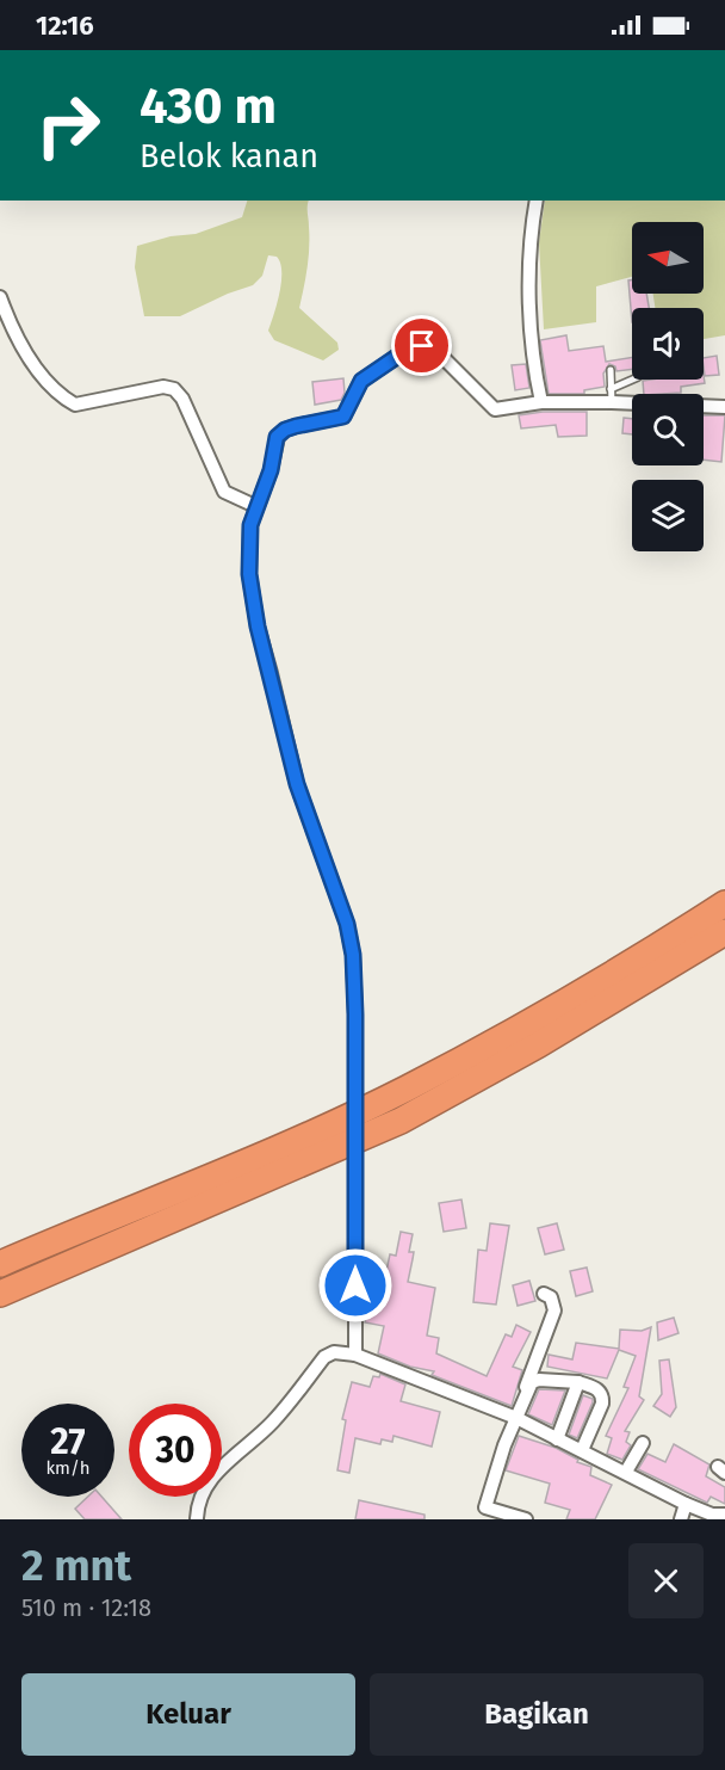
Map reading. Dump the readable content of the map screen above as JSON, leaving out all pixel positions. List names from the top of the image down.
{
  "north": "left",
  "page": {
    "status": "12:16",
    "turn": ["430 m", "Belok kanan"],
    "speed": "27 km/h",
    "limit": "30",
    "heading": ["2 mnt", "510 m · 12:18"],
    "buttons": ["Keluar", "Bagikan"]
  }
}
